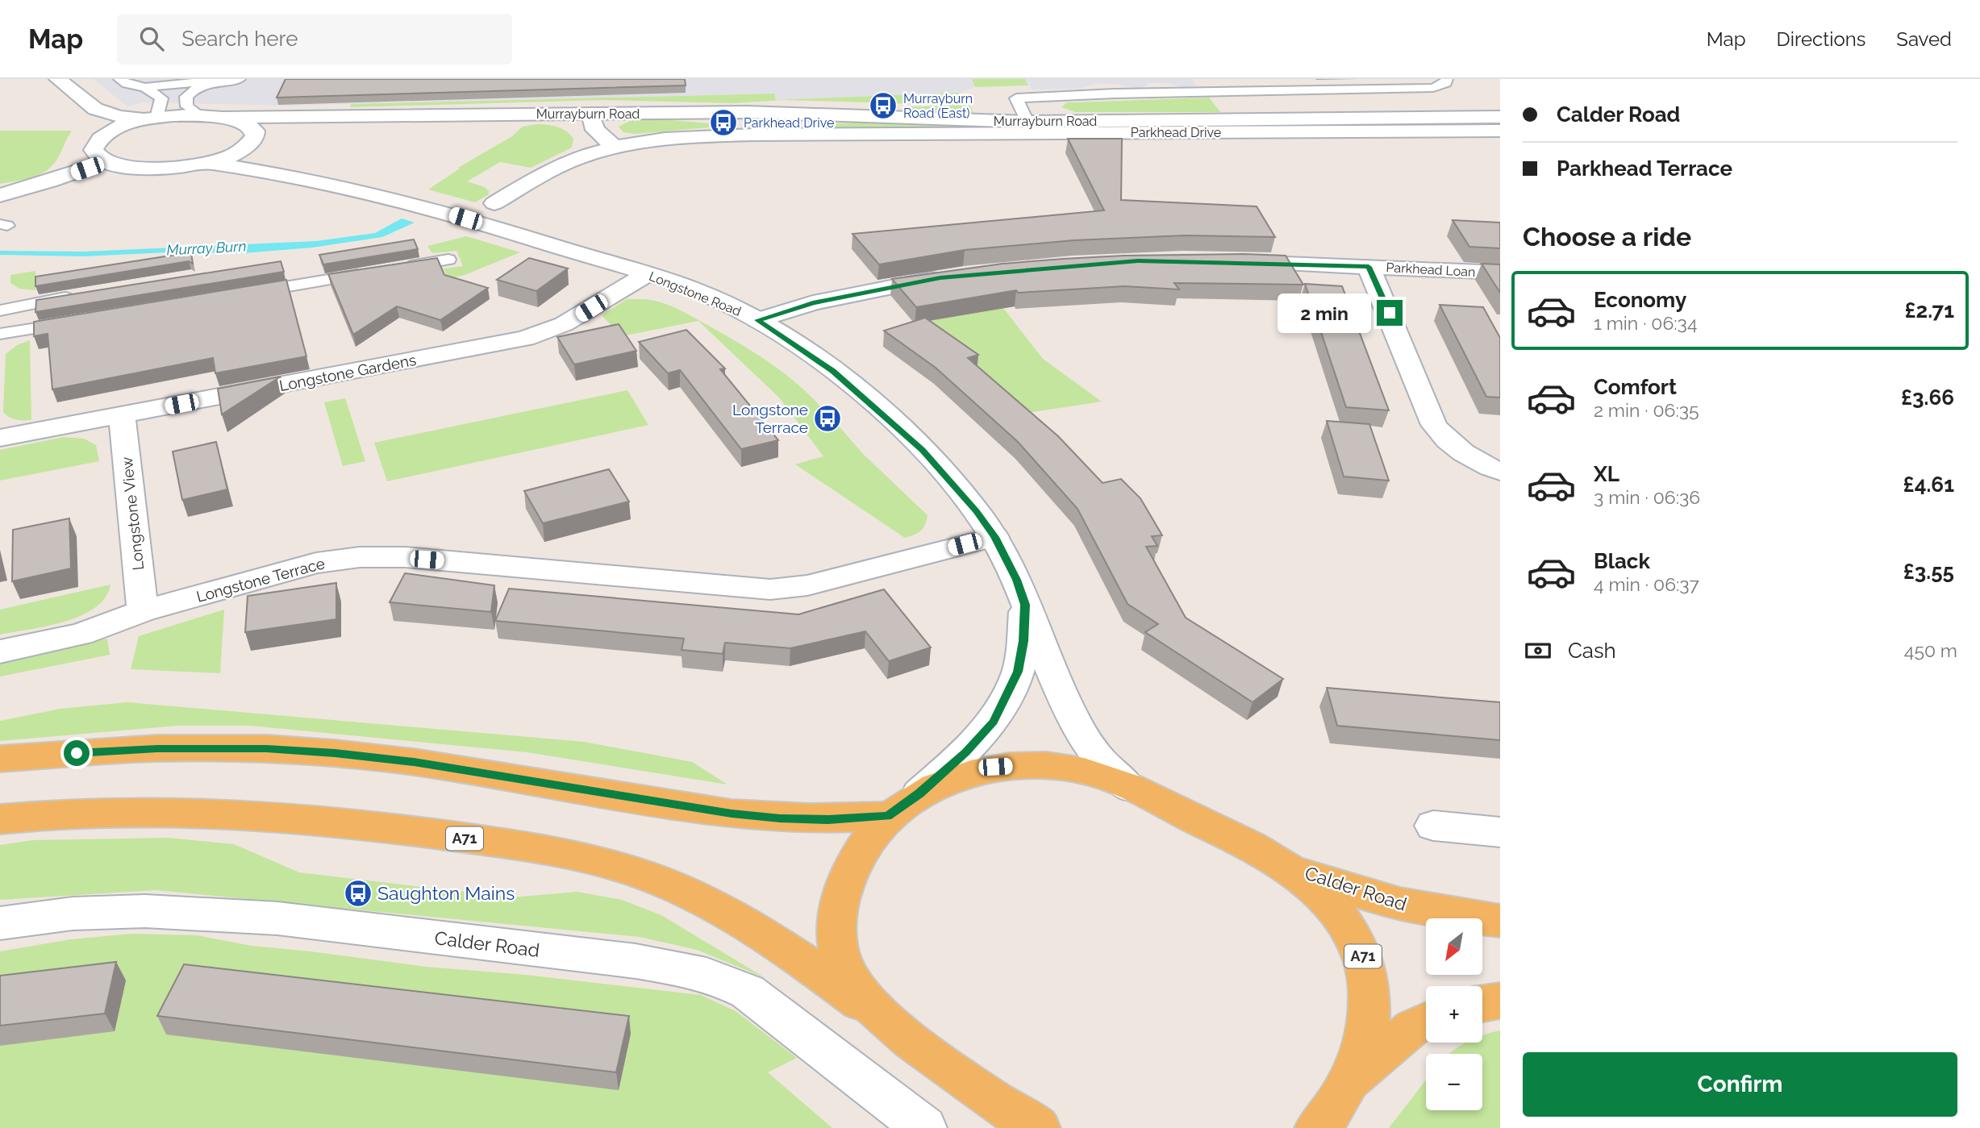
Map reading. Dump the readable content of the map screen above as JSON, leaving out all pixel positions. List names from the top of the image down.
{
  "streets": {
    "main road": ["A71", "Calder Road"],
    "street": [
      "Murrayburn Road",
      "Parkhead Drive",
      "Parkhead Loan",
      "Longstone Road",
      "Longstone Gardens",
      "Longstone View",
      "Longstone Terrace"
    ]
  },
  "crossings": [
    ["Murrayburn Road", "Longstone Road"],
    ["Longstone Road", "Longstone Gardens"],
    ["Longstone Road", "Longstone Terrace"],
    ["Longstone Road", "A71"],
    ["Longstone Gardens", "Longstone View"],
    ["Longstone View", "Longstone Terrace"],
    ["A71", "Calder Road"]
  ],
  "water": ["Murray Burn"],
  "places": {
    "bus stop": [
      "Murrayburn Road (East)",
      "Parkhead Drive",
      "Longstone Terrace",
      "Saughton Mains"
    ]
  },
  "north": "bottom left",
  "page": {
    "header": "Map",
    "search": "Search here",
    "nav": ["Map", "Directions", "Saved"],
    "banner": ["Calder Road", "Parkhead Terrace"],
    "heading": "Choose a ride",
    "list": [
      {
        "name": "Economy",
        "note": "1 min · 06:34",
        "value": "£2.71"
      },
      {
        "name": "Comfort",
        "note": "2 min · 06:35",
        "value": "£3.66"
      },
      {
        "name": "XL",
        "note": "3 min · 06:36",
        "value": "£4.61"
      },
      {
        "name": "Black",
        "note": "4 min · 06:37",
        "value": "£3.55"
      }
    ],
    "bubble": "2 min",
    "pay": ["Cash", "450 m"],
    "map_buttons": ["+", "−"],
    "buttons": "Confirm"
  }
}
